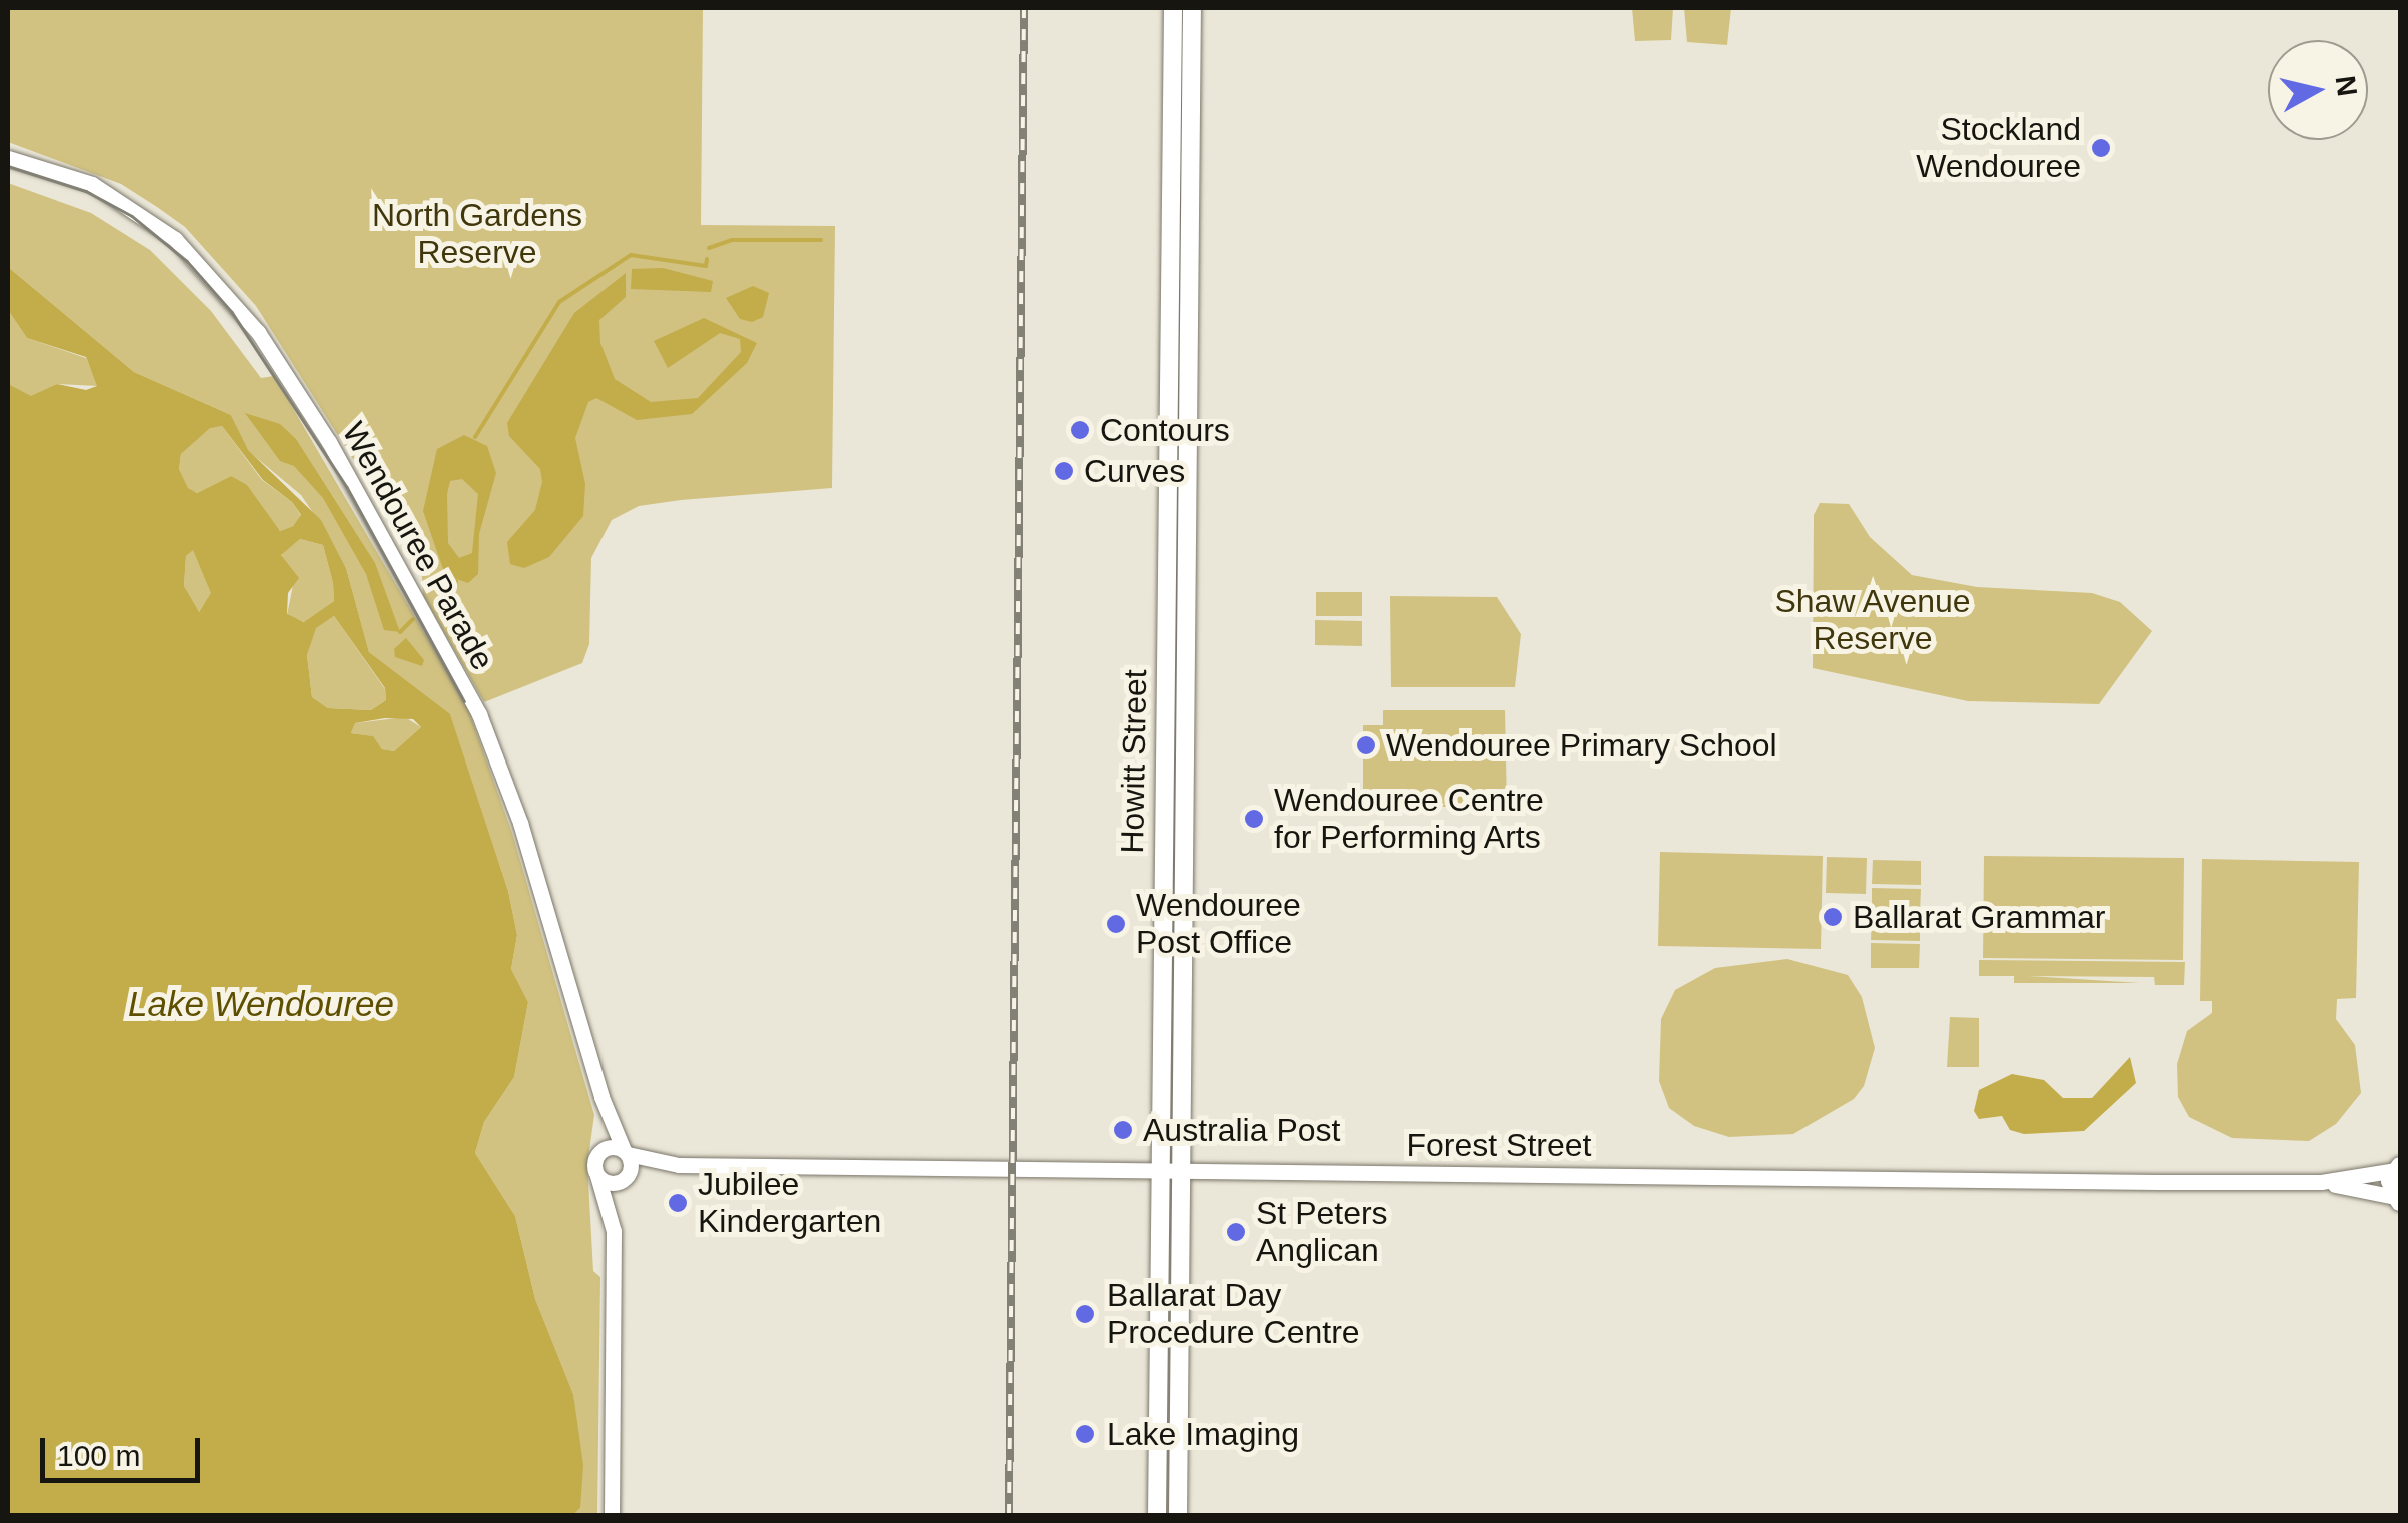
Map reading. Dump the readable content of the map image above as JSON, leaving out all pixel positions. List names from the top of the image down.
{
  "streets": {
    "main road": ["Howitt Street"],
    "street": ["Wendouree Parade", "Forest Street"]
  },
  "crossings": [
    ["Wendouree Parade", "Forest Street"],
    ["Howitt Street", "Forest Street"]
  ],
  "water": ["Lake Wendouree"],
  "parks": ["North Gardens Reserve", "Shaw Avenue Reserve"],
  "places": [
    "Stockland Wendouree",
    "Contours",
    "Curves",
    "Wendouree Primary School",
    "Wendouree Centre for Performing Arts",
    "Ballarat Grammar",
    "Wendouree Post Office",
    "Australia Post",
    "Jubilee Kindergarten",
    "St Peters Anglican",
    "Ballarat Day Procedure Centre",
    "Lake Imaging"
  ],
  "scale_bar": "100 m",
  "north": "right"
}
